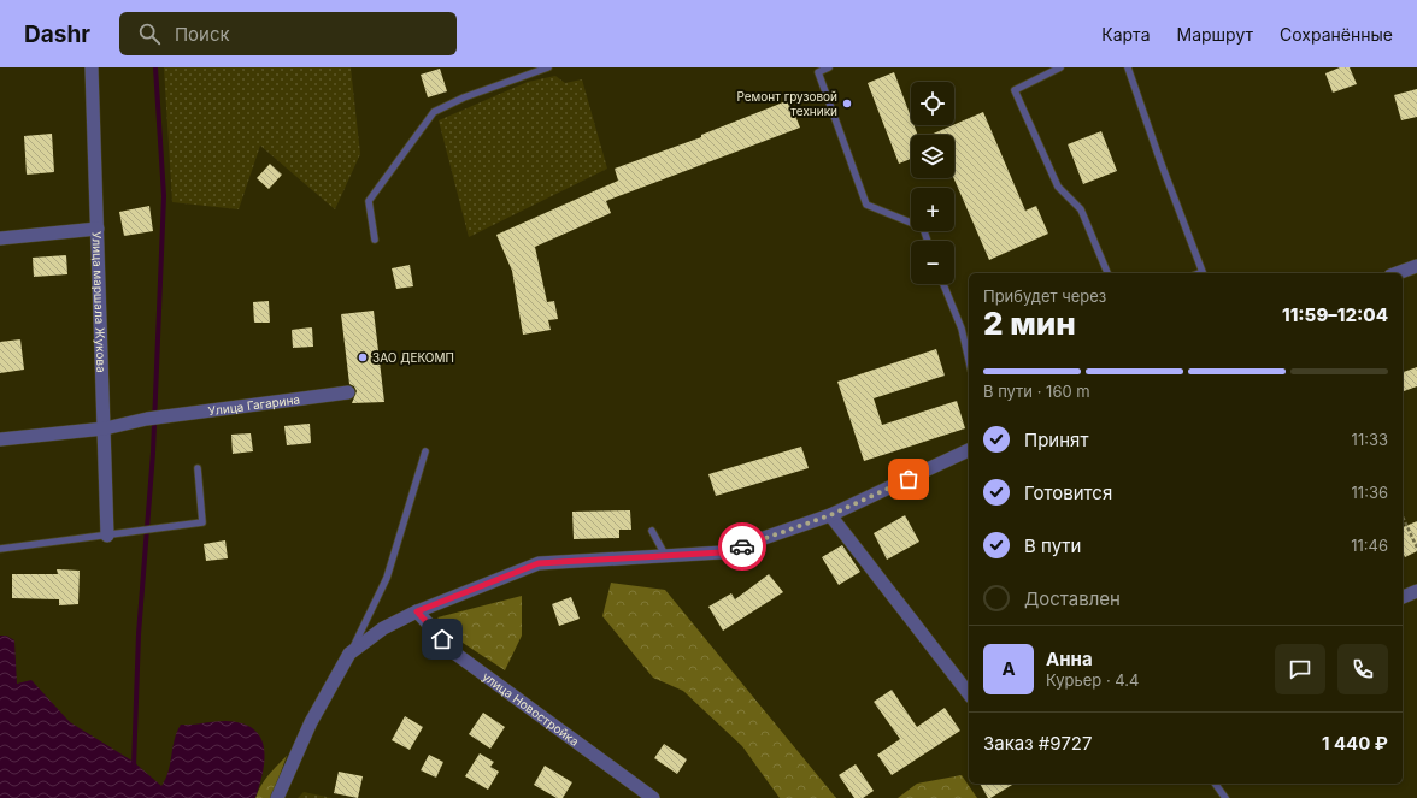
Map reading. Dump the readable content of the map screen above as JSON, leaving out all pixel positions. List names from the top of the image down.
{
  "streets": {
    "street": ["Улица маршала Жукова", "Улица Гагарина", "улица Новостройка"]
  },
  "crossings": [
    ["Улица маршала Жукова", "Улица Гагарина"]
  ],
  "places": ["Ремонт грузовой техники", "ЗАО ДЕКОМП"],
  "page": {
    "header": "Dashr",
    "search": "Поиск",
    "nav": ["Карта", "Маршрут", "Сохранённые"],
    "map_buttons": ["+", "−"],
    "heading": ["2 мин", "Прибудет через", "11:59–12:04"],
    "panel": [
      "Анна",
      "Курьер · 4.4",
      "Заказ #9727",
      "1 440 ₽"
    ],
    "bar": "В пути · 160 m",
    "list": [
      ["Принят", "11:33"],
      ["Готовится", "11:36"],
      ["В пути", "11:46"],
      "Доставлен"
    ],
    "round": "А"
  }
}
